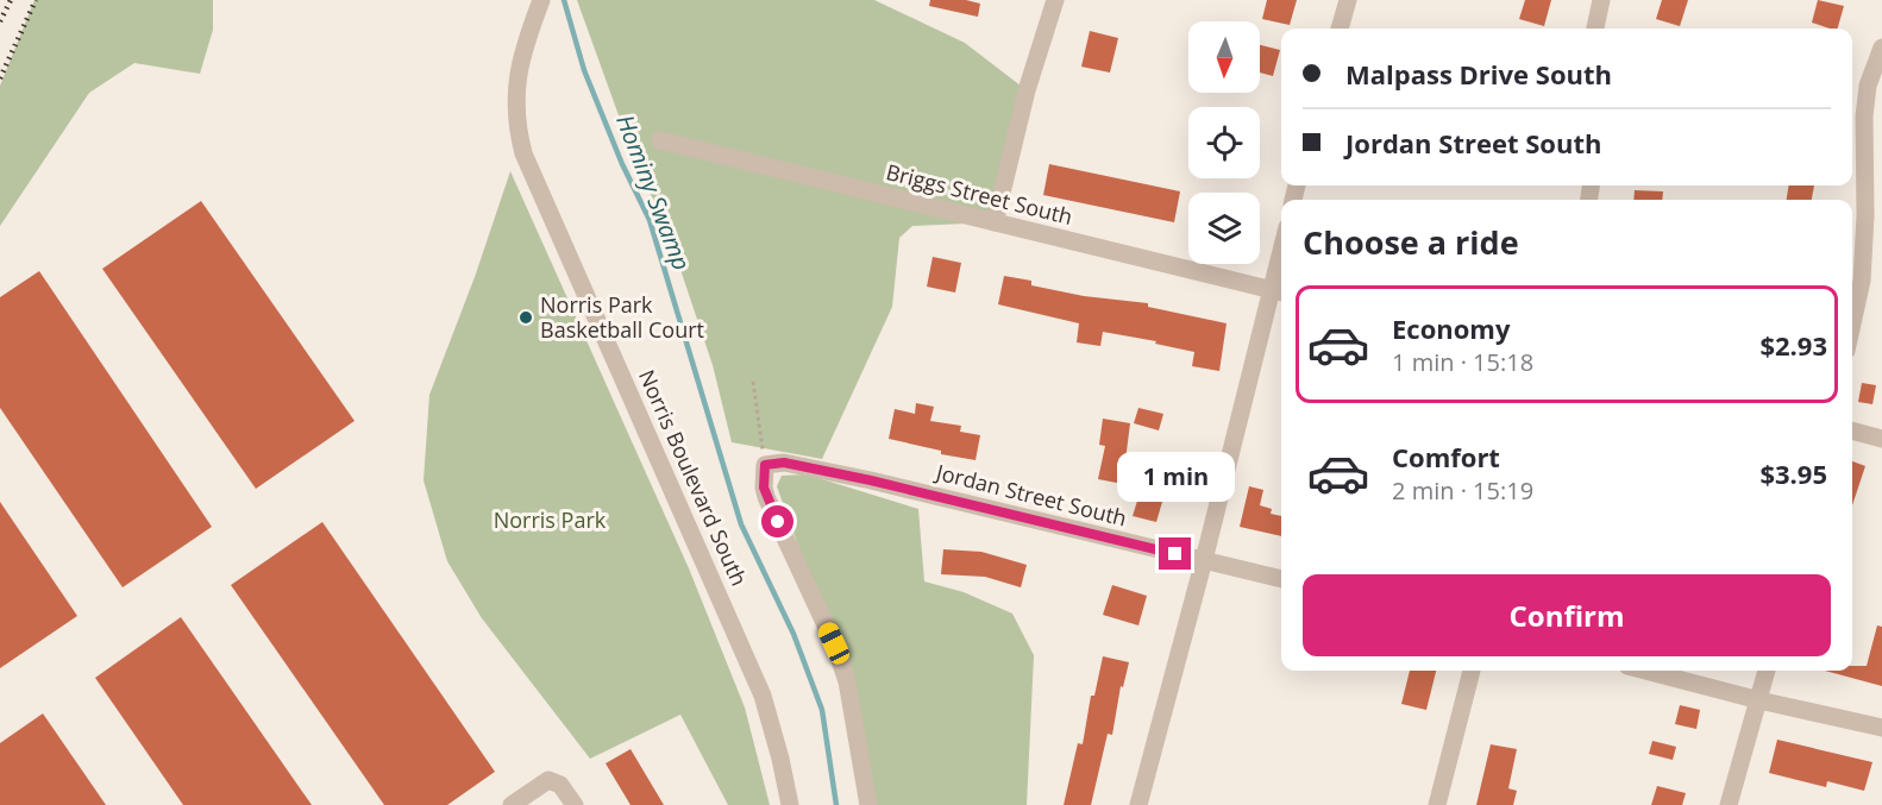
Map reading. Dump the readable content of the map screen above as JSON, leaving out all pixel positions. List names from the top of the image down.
{
  "streets": {
    "street": ["Briggs Street South", "Norris Boulevard South", "Jordan Street South"]
  },
  "water": ["Hominy Swamp"],
  "parks": ["Norris Park"],
  "places": ["Norris Park Basketball Court"],
  "north": "bottom",
  "page": {
    "banner": ["Malpass Drive South", "Jordan Street South"],
    "heading": "Choose a ride",
    "list": [
      {
        "name": "Economy",
        "note": "1 min · 15:18",
        "value": "$2.93"
      },
      {
        "name": "Comfort",
        "note": "2 min · 15:19",
        "value": "$3.95"
      }
    ],
    "bubble": "1 min",
    "buttons": "Confirm"
  }
}
